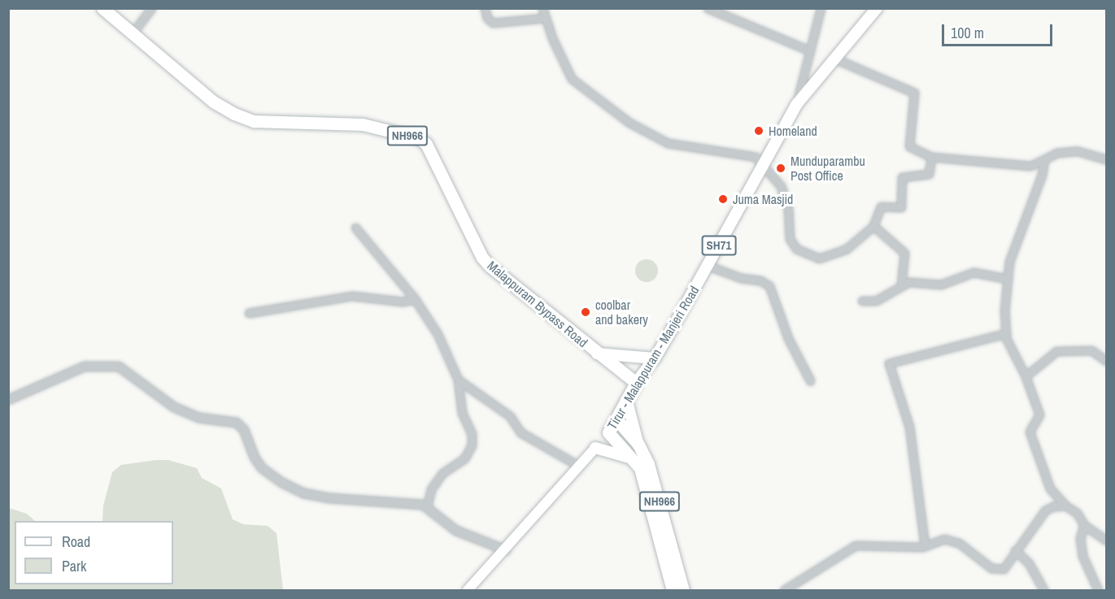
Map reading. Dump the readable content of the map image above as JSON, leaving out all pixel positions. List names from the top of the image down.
{
  "streets": {
    "highway": ["NH966", "Malappuram Bypass Road", "Tirur - Malappuram - Manjeri Road"],
    "main road": ["SH71"]
  },
  "crossings": [
    ["NH966", "Tirur - Malappuram - Manjeri Road"],
    ["Malappuram Bypass Road", "Tirur - Malappuram - Manjeri Road"]
  ],
  "places": [
    "Homeland",
    "Munduparambu Post Office",
    "Juma Masjid",
    "coolbar and bakery"
  ],
  "legend": ["Road", "Park"],
  "scale_bar": "100 m"
}
